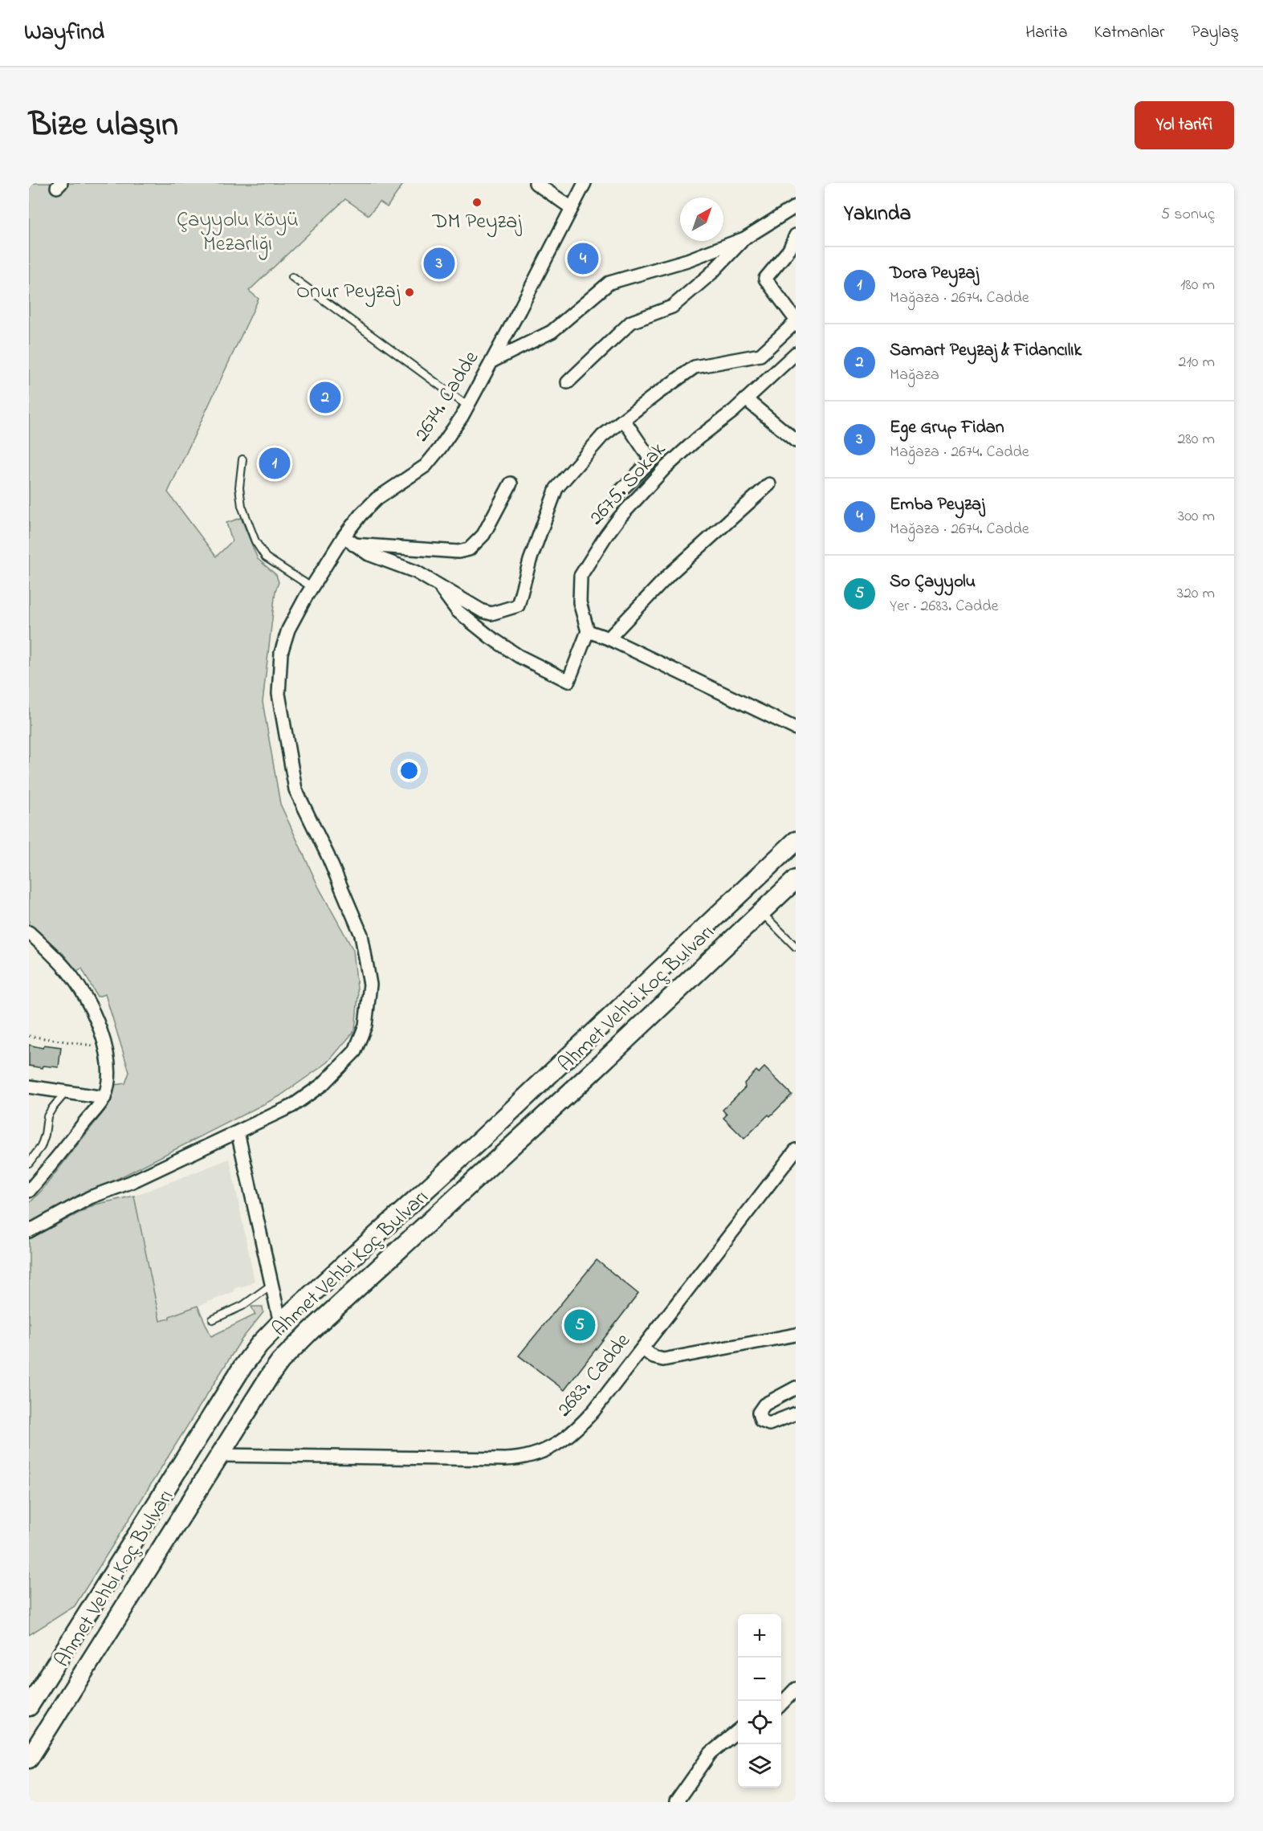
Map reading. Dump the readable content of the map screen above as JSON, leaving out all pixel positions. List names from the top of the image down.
{
  "streets": {
    "main road": ["Ahmet Vehbi Koç Bulvarı"],
    "street": ["2674. Cadde", "2675. Sokak", "2683. Cadde"]
  },
  "crossings": [
    ["Ahmet Vehbi Koç Bulvarı", "2683. Cadde"]
  ],
  "parks": ["Çayyolu Köyü Mezarlığı"],
  "places": ["DM Peyzaj", "Onur Peyzaj"],
  "north": "top right",
  "page": {
    "header": "Wayfind",
    "nav": ["Harita", "Katmanlar", "Paylaş"],
    "title": "Bize ulaşın",
    "buttons": "Yol tarifi",
    "heading": ["Yakında", "5 sonuç"],
    "pins": [
      "4",
      "3",
      "2",
      "1",
      "5"
    ],
    "list": [
      {
        "mark": "1",
        "name": "Dora Peyzaj",
        "note": "Mağaza · 2674. Cadde",
        "value": "180 m"
      },
      {
        "mark": "2",
        "name": "Samart Peyzaj & Fidancılık",
        "note": "Mağaza",
        "value": "210 m"
      },
      {
        "mark": "3",
        "name": "Ege Grup Fidan",
        "note": "Mağaza · 2674. Cadde",
        "value": "280 m"
      },
      {
        "mark": "4",
        "name": "Emba Peyzaj",
        "note": "Mağaza · 2674. Cadde",
        "value": "300 m"
      },
      {
        "mark": "5",
        "name": "So Çayyolu",
        "note": "Yer · 2683. Cadde",
        "value": "320 m"
      }
    ],
    "map_buttons": ["+", "−"]
  }
}
